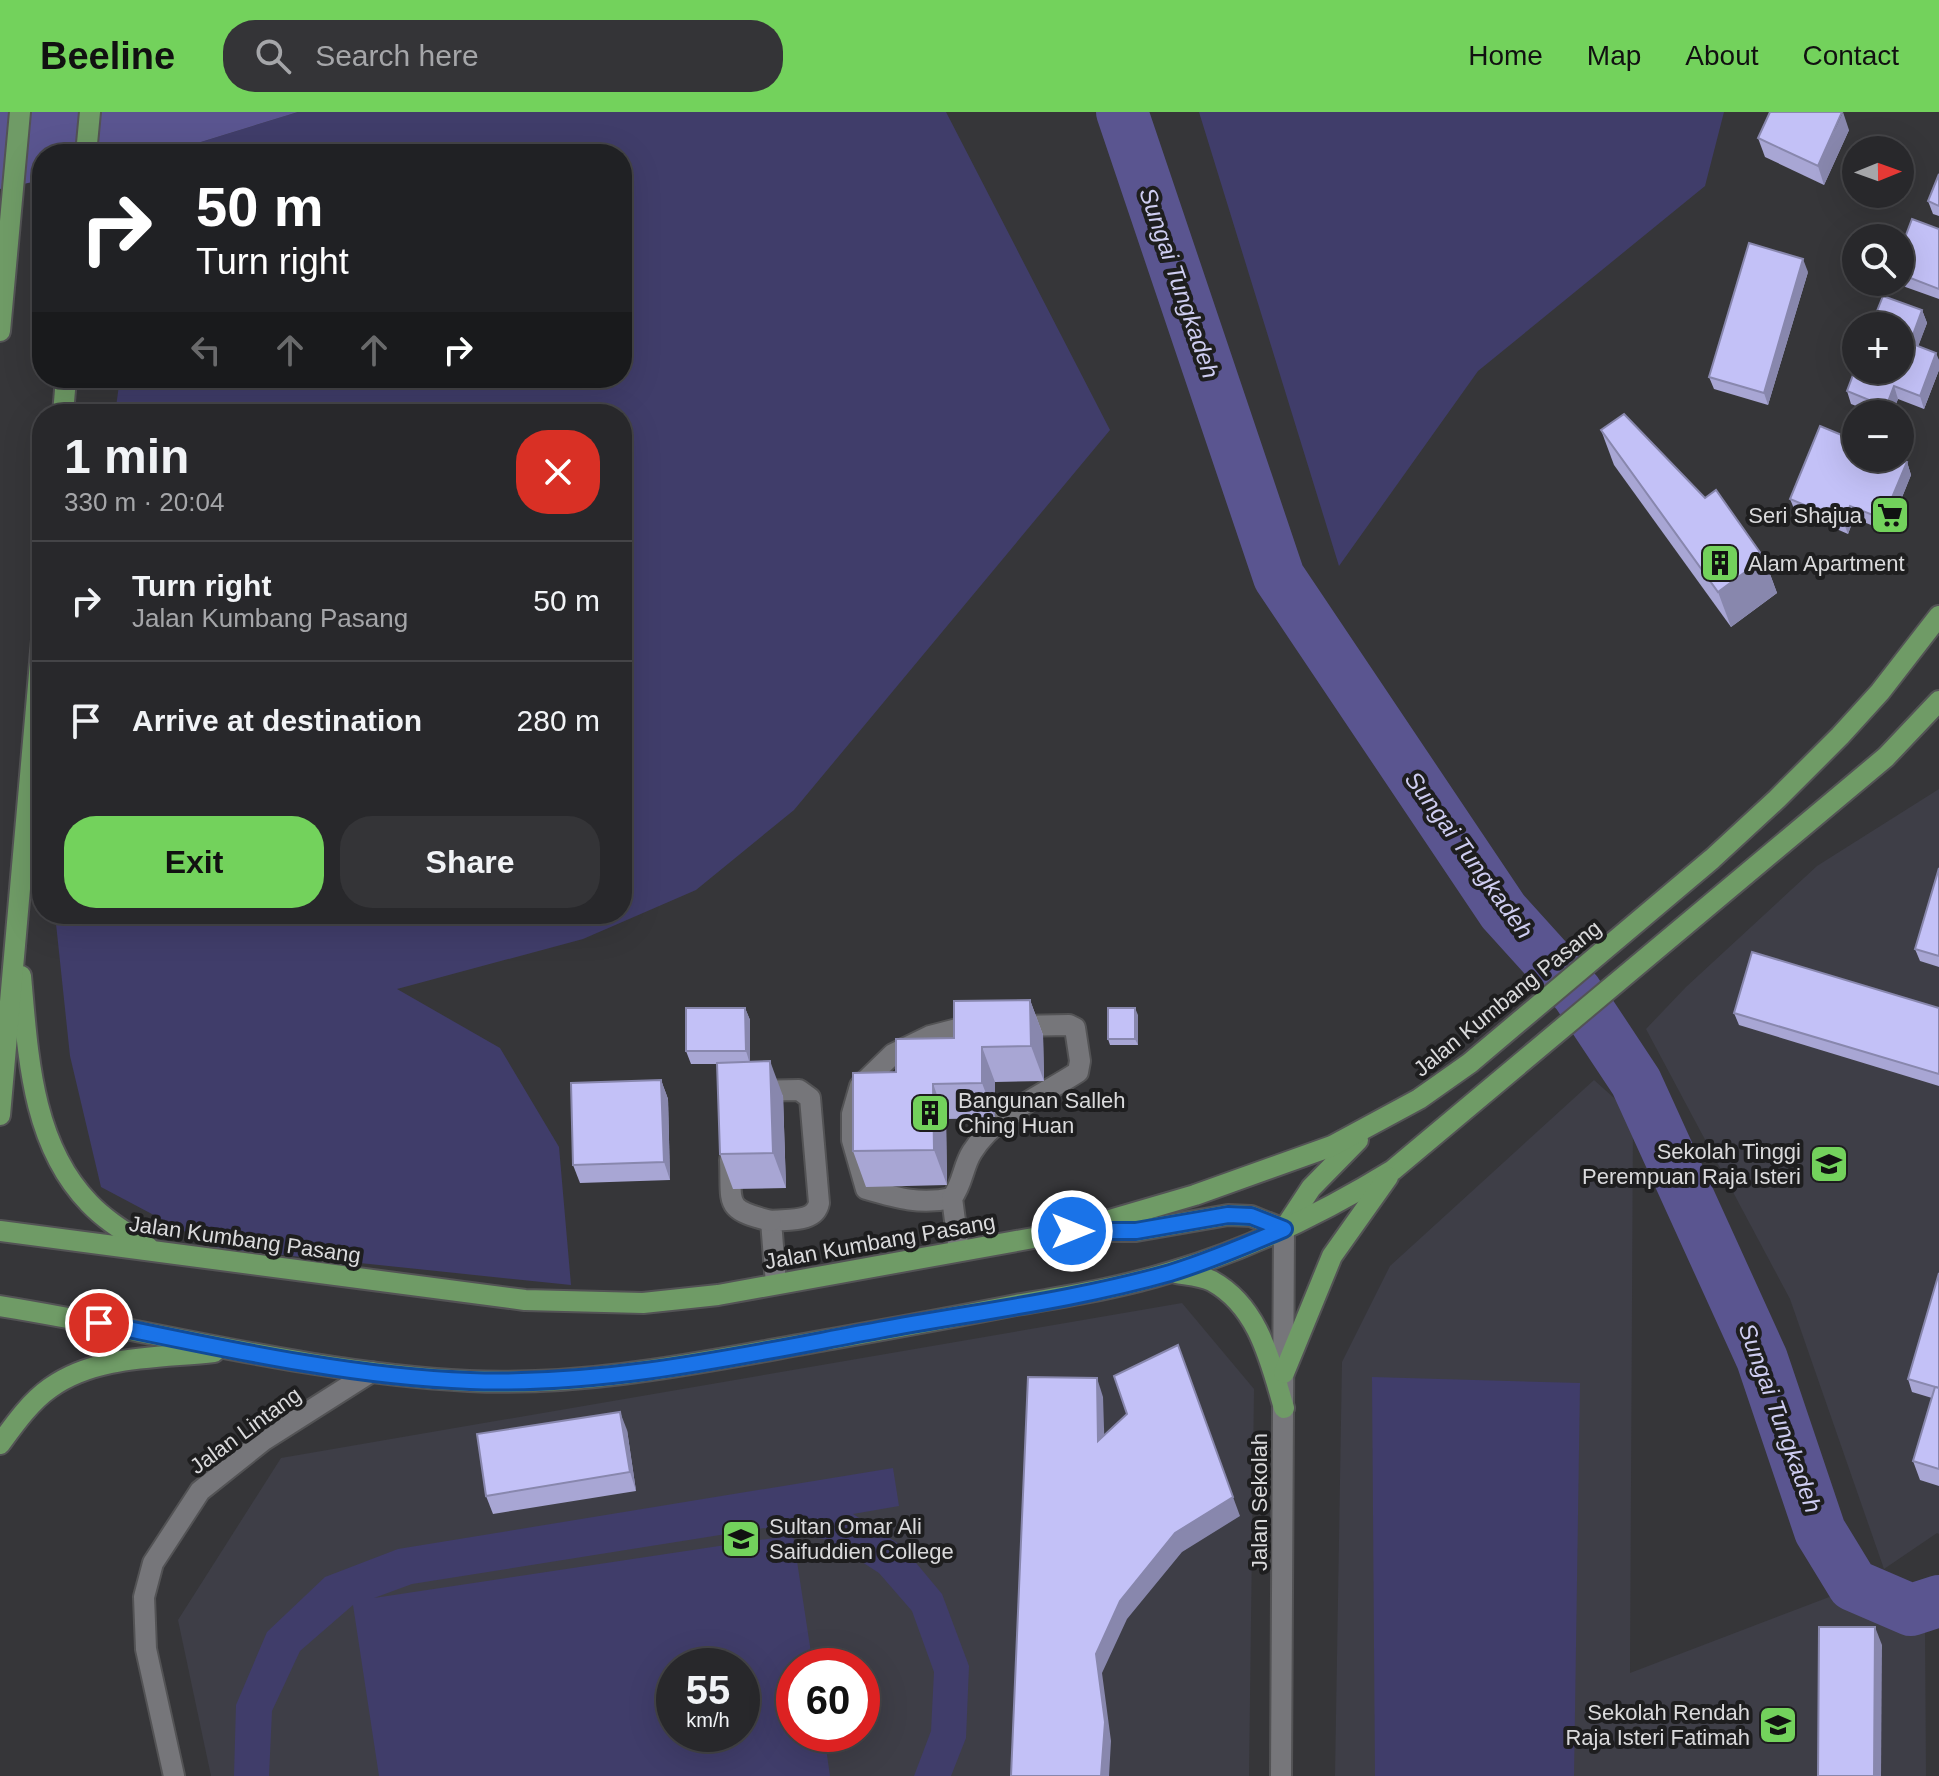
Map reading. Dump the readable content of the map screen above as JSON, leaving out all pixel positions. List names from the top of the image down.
{
  "streets": {
    "main road": ["Jalan Kumbang Pasang"],
    "street": ["Jalan Lintang", "Jalan Sekolah"]
  },
  "water": ["Sungai Tungkadeh"],
  "places": {
    "supermarket": ["Seri Shajua"],
    "building": ["Alam Apartment", "Bangunan Salleh Ching Huan"],
    "school or university": ["Sekolah Tinggi Perempuan Raja Isteri", "Sultan Omar Ali Saifuddien College", "Sekolah Rendah Raja Isteri Fatimah"]
  },
  "north": "right",
  "page": {
    "header": "Beeline",
    "search": "Search here",
    "nav": [
      "Home",
      "Map",
      "About",
      "Contact"
    ],
    "map_buttons": ["+", "−"],
    "turn": ["50 m", "Turn right"],
    "heading": ["1 min", "330 m · 20:04"],
    "list": [
      {
        "name": "Turn right",
        "note": "Jalan Kumbang Pasang",
        "value": "50 m"
      },
      {
        "name": "Arrive at destination",
        "value": "280 m"
      }
    ],
    "buttons": ["Exit", "Share"],
    "speed": "55 km/h",
    "limit": "60"
  }
}
